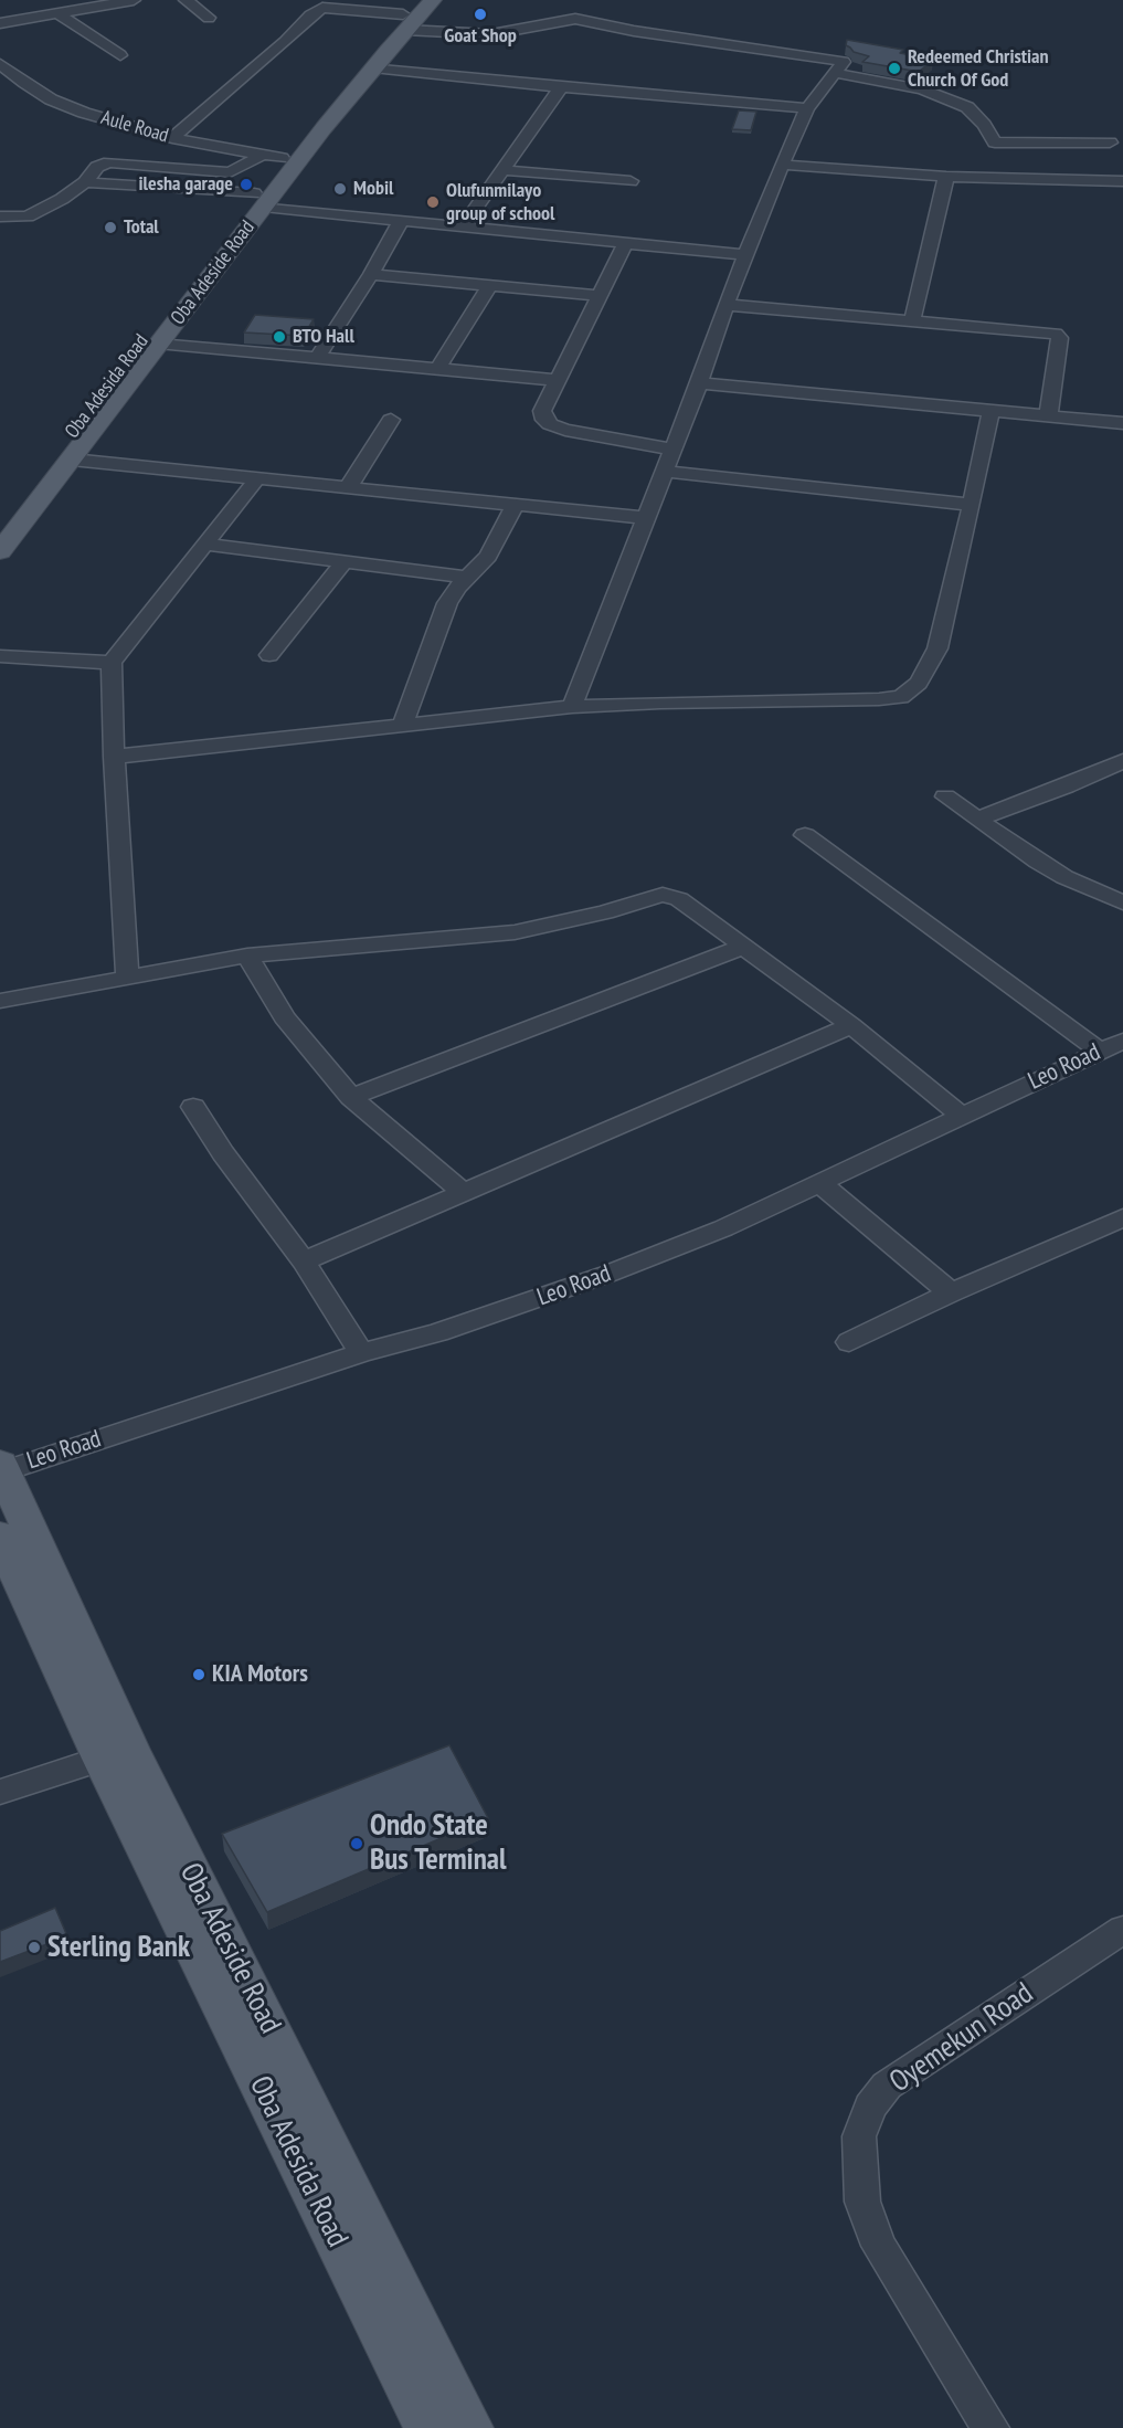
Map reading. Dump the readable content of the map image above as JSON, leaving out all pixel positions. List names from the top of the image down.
{
  "streets": {
    "main road": ["Oba Adeside Road", "Oba Adesida Road"],
    "street": ["Aule Road", "Leo Road", "Oyemekun Road"]
  },
  "crossings": [
    ["Oba Adeside Road", "Oba Adesida Road"],
    ["Oba Adeside Road", "Leo Road"]
  ],
  "places": [
    "Goat Shop",
    "Redeemed Christian Church Of God",
    "ilesha garage",
    "Mobil",
    "Olufunmilayo group of school",
    "Total",
    "BTO Hall",
    "KIA Motors",
    "Ondo State Bus Terminal",
    "Sterling Bank"
  ]
}
